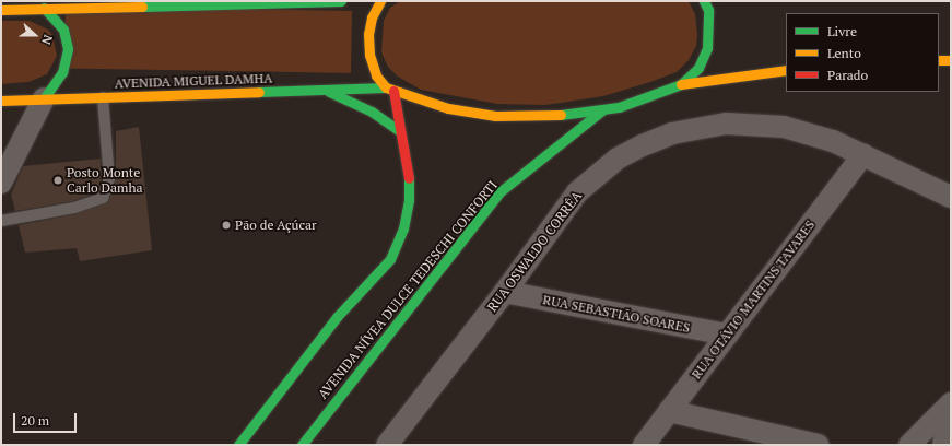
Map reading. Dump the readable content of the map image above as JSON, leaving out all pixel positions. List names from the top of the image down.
{
  "streets": {
    "main road": ["AVENIDA MIGUEL DAMHA", "AVENIDA NÍVEA DULCE TEDESCHI CONFORTI"],
    "street": ["RUA OSWALDO CORRÊA", "RUA OTÁVIO MARTINS TAVARES", "RUA SEBASTIÃO SOARES"]
  },
  "crossings": [
    ["RUA OSWALDO CORRÊA", "RUA OTÁVIO MARTINS TAVARES"],
    ["RUA OSWALDO CORRÊA", "RUA SEBASTIÃO SOARES"],
    ["RUA OTÁVIO MARTINS TAVARES", "RUA SEBASTIÃO SOARES"]
  ],
  "places": ["Posto Monte Carlo Damha", "Pão de Açúcar"],
  "legend": ["Livre", "Lento", "Parado"],
  "scale_bar": "20 m",
  "north": "right"
}
